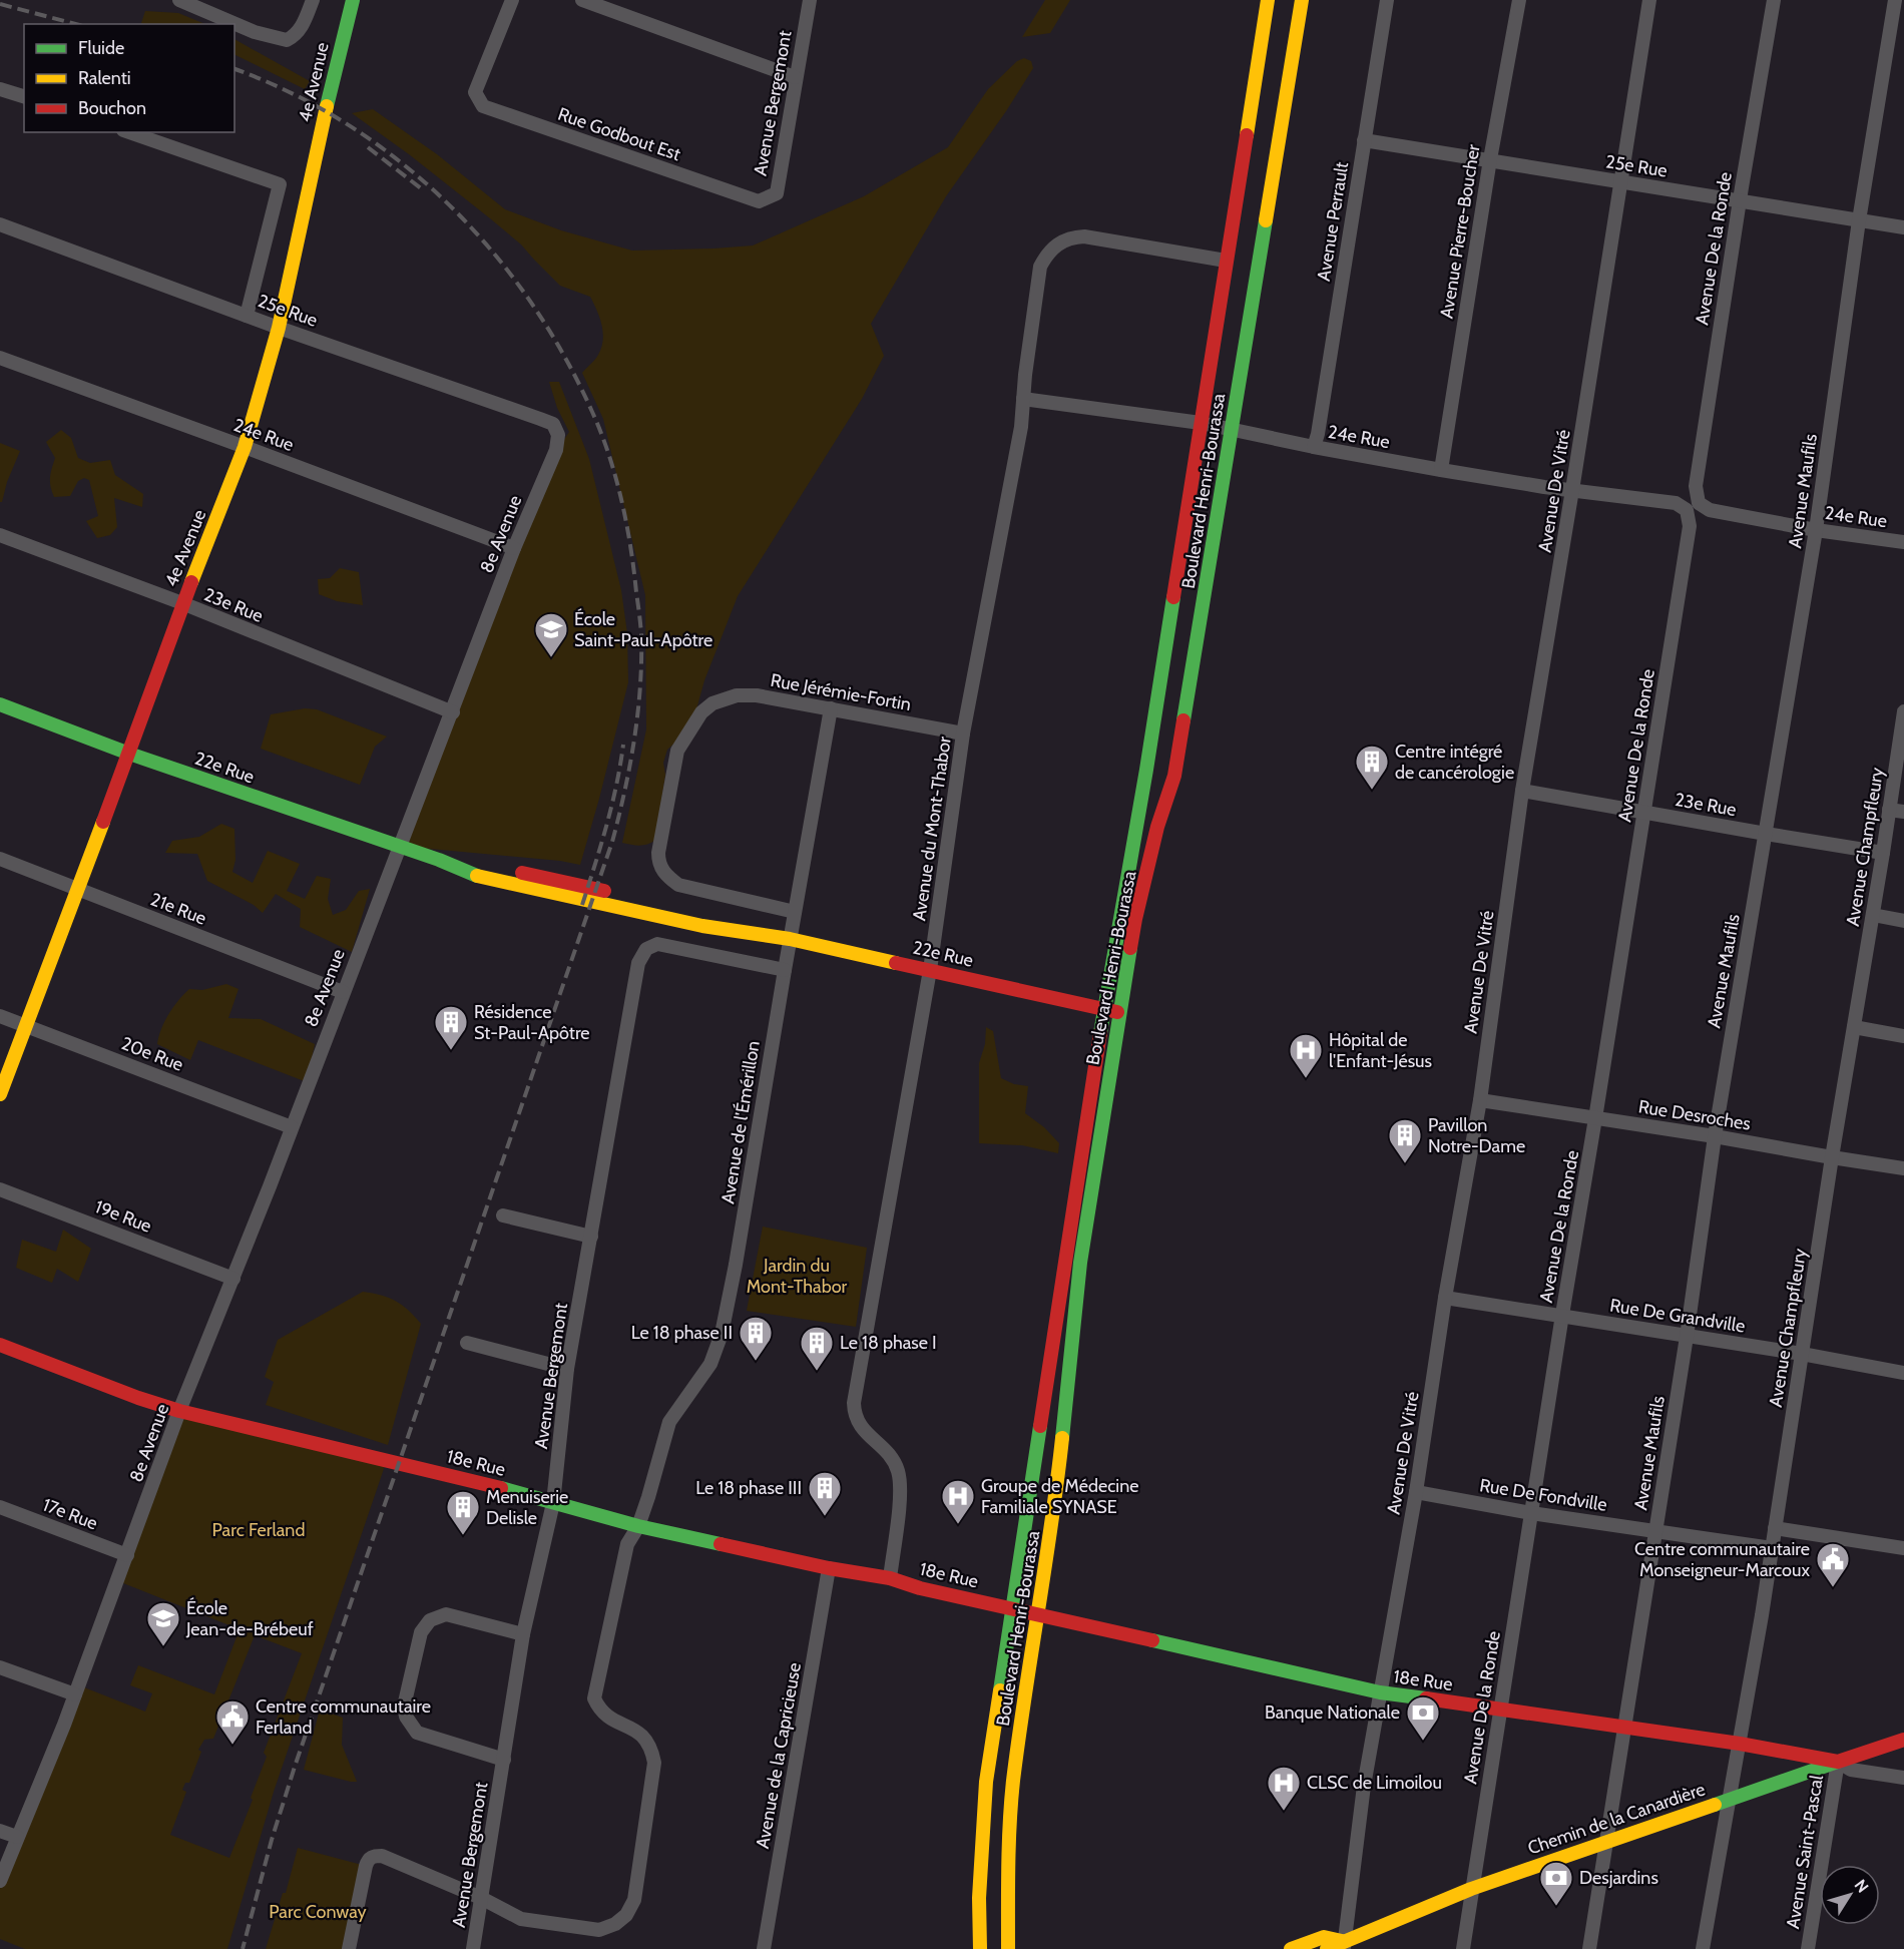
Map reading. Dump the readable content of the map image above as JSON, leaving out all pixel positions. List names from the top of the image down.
{
  "streets": {
    "main road": [
      "4e Avenue",
      "Boulevard Henri-Bourassa",
      "22e Rue",
      "18e Rue",
      "Chemin de la Canardière"
    ],
    "street": [
      "Avenue Bergemont",
      "Rue Godbout Est",
      "25e Rue",
      "Avenue Perrault",
      "Avenue Pierre-Boucher",
      "Avenue De la Ronde",
      "24e Rue",
      "Avenue De Vitré",
      "Avenue Maufils",
      "8e Avenue",
      "23e Rue",
      "Rue Jérémie-Fortin",
      "Avenue du Mont-Thabor",
      "Avenue Champfleury",
      "21e Rue",
      "20e Rue",
      "Rue Desroches",
      "Avenue de l'Émérillon",
      "19e Rue",
      "Rue De Grandville",
      "Rue De Fondville",
      "17e Rue",
      "Avenue de la Capricieuse",
      "Avenue Saint-Pascal"
    ]
  },
  "crossings": [
    ["4e Avenue", "25e Rue"],
    ["4e Avenue", "24e Rue"],
    ["4e Avenue", "23e Rue"],
    ["4e Avenue", "22e Rue"],
    ["4e Avenue", "21e Rue"],
    ["4e Avenue", "20e Rue"],
    ["Avenue Bergemont", "Rue Godbout Est"],
    ["Avenue Bergemont", "Avenue de l'Émérillon"],
    ["Avenue Bergemont", "18e Rue"],
    ["25e Rue", "Avenue Perrault"],
    ["25e Rue", "Avenue Pierre-Boucher"],
    ["25e Rue", "Avenue De la Ronde"],
    ["25e Rue", "Avenue De Vitré"],
    ["25e Rue", "Avenue Maufils"],
    ["25e Rue", "8e Avenue"],
    ["Avenue Perrault", "24e Rue"],
    ["Avenue Pierre-Boucher", "24e Rue"],
    ["Avenue De la Ronde", "24e Rue"],
    ["Avenue De la Ronde", "23e Rue"],
    ["Avenue De la Ronde", "Rue Desroches"],
    ["Avenue De la Ronde", "Rue De Grandville"],
    ["Avenue De la Ronde", "18e Rue"],
    ["Avenue De la Ronde", "Rue De Fondville"],
    ["Avenue De la Ronde", "Chemin de la Canardière"],
    ["24e Rue", "Boulevard Henri-Bourassa"],
    ["24e Rue", "Avenue De Vitré"],
    ["24e Rue", "Avenue Maufils"],
    ["24e Rue", "8e Avenue"],
    ["24e Rue", "Avenue du Mont-Thabor"],
    ["Boulevard Henri-Bourassa", "22e Rue"],
    ["Boulevard Henri-Bourassa", "Avenue du Mont-Thabor"],
    ["Boulevard Henri-Bourassa", "18e Rue"],
    ["Avenue De Vitré", "23e Rue"],
    ["Avenue De Vitré", "Rue Desroches"],
    ["Avenue De Vitré", "Rue De Grandville"],
    ["Avenue De Vitré", "18e Rue"],
    ["Avenue De Vitré", "Rue De Fondville"],
    ["Avenue De Vitré", "Chemin de la Canardière"],
    ["Avenue Maufils", "23e Rue"],
    ["Avenue Maufils", "Rue Desroches"],
    ["Avenue Maufils", "Rue De Grandville"],
    ["Avenue Maufils", "18e Rue"],
    ["Avenue Maufils", "Rue De Fondville"],
    ["Avenue Maufils", "Chemin de la Canardière"],
    ["8e Avenue", "23e Rue"],
    ["8e Avenue", "22e Rue"],
    ["8e Avenue", "21e Rue"],
    ["8e Avenue", "20e Rue"],
    ["8e Avenue", "19e Rue"],
    ["8e Avenue", "18e Rue"],
    ["8e Avenue", "17e Rue"],
    ["23e Rue", "Avenue Champfleury"],
    ["Rue Jérémie-Fortin", "Avenue du Mont-Thabor"],
    ["Rue Jérémie-Fortin", "Avenue de l'Émérillon"],
    ["22e Rue", "Avenue du Mont-Thabor"],
    ["22e Rue", "Avenue de l'Émérillon"],
    ["Avenue du Mont-Thabor", "18e Rue"],
    ["Avenue Champfleury", "Rue Desroches"],
    ["Avenue Champfleury", "Rue De Grandville"],
    ["Avenue Champfleury", "18e Rue"],
    ["Avenue Champfleury", "Rue De Fondville"],
    ["Avenue Champfleury", "Chemin de la Canardière"],
    ["Avenue de l'Émérillon", "18e Rue"],
    ["18e Rue", "Avenue de la Capricieuse"],
    ["18e Rue", "Chemin de la Canardière"],
    ["18e Rue", "Avenue Saint-Pascal"],
    ["Chemin de la Canardière", "Avenue Saint-Pascal"]
  ],
  "parks": ["Jardin du Mont-Thabor", "Parc Ferland", "Parc Conway"],
  "places": {
    "school or university": ["École Saint-Paul-Apôtre", "École Jean-de-Brébeuf"],
    "building": [
      "Centre intégré de cancérologie",
      "Résidence St-Paul-Apôtre",
      "Pavillon Notre-Dame",
      "Le 18 phase II",
      "Le 18 phase I",
      "Le 18 phase III",
      "Menuiserie Delisle"
    ],
    "hospital": ["Hôpital de l'Enfant-Jésus", "Groupe de Médecine Familiale SYNASE", "CLSC de Limoilou"],
    "public building": ["Centre communautaire Monseigneur-Marcoux", "Centre communautaire Ferland"],
    "bank": ["Banque Nationale", "Desjardins"]
  },
  "legend": ["Fluide", "Ralenti", "Bouchon"],
  "north": "top right"
}
